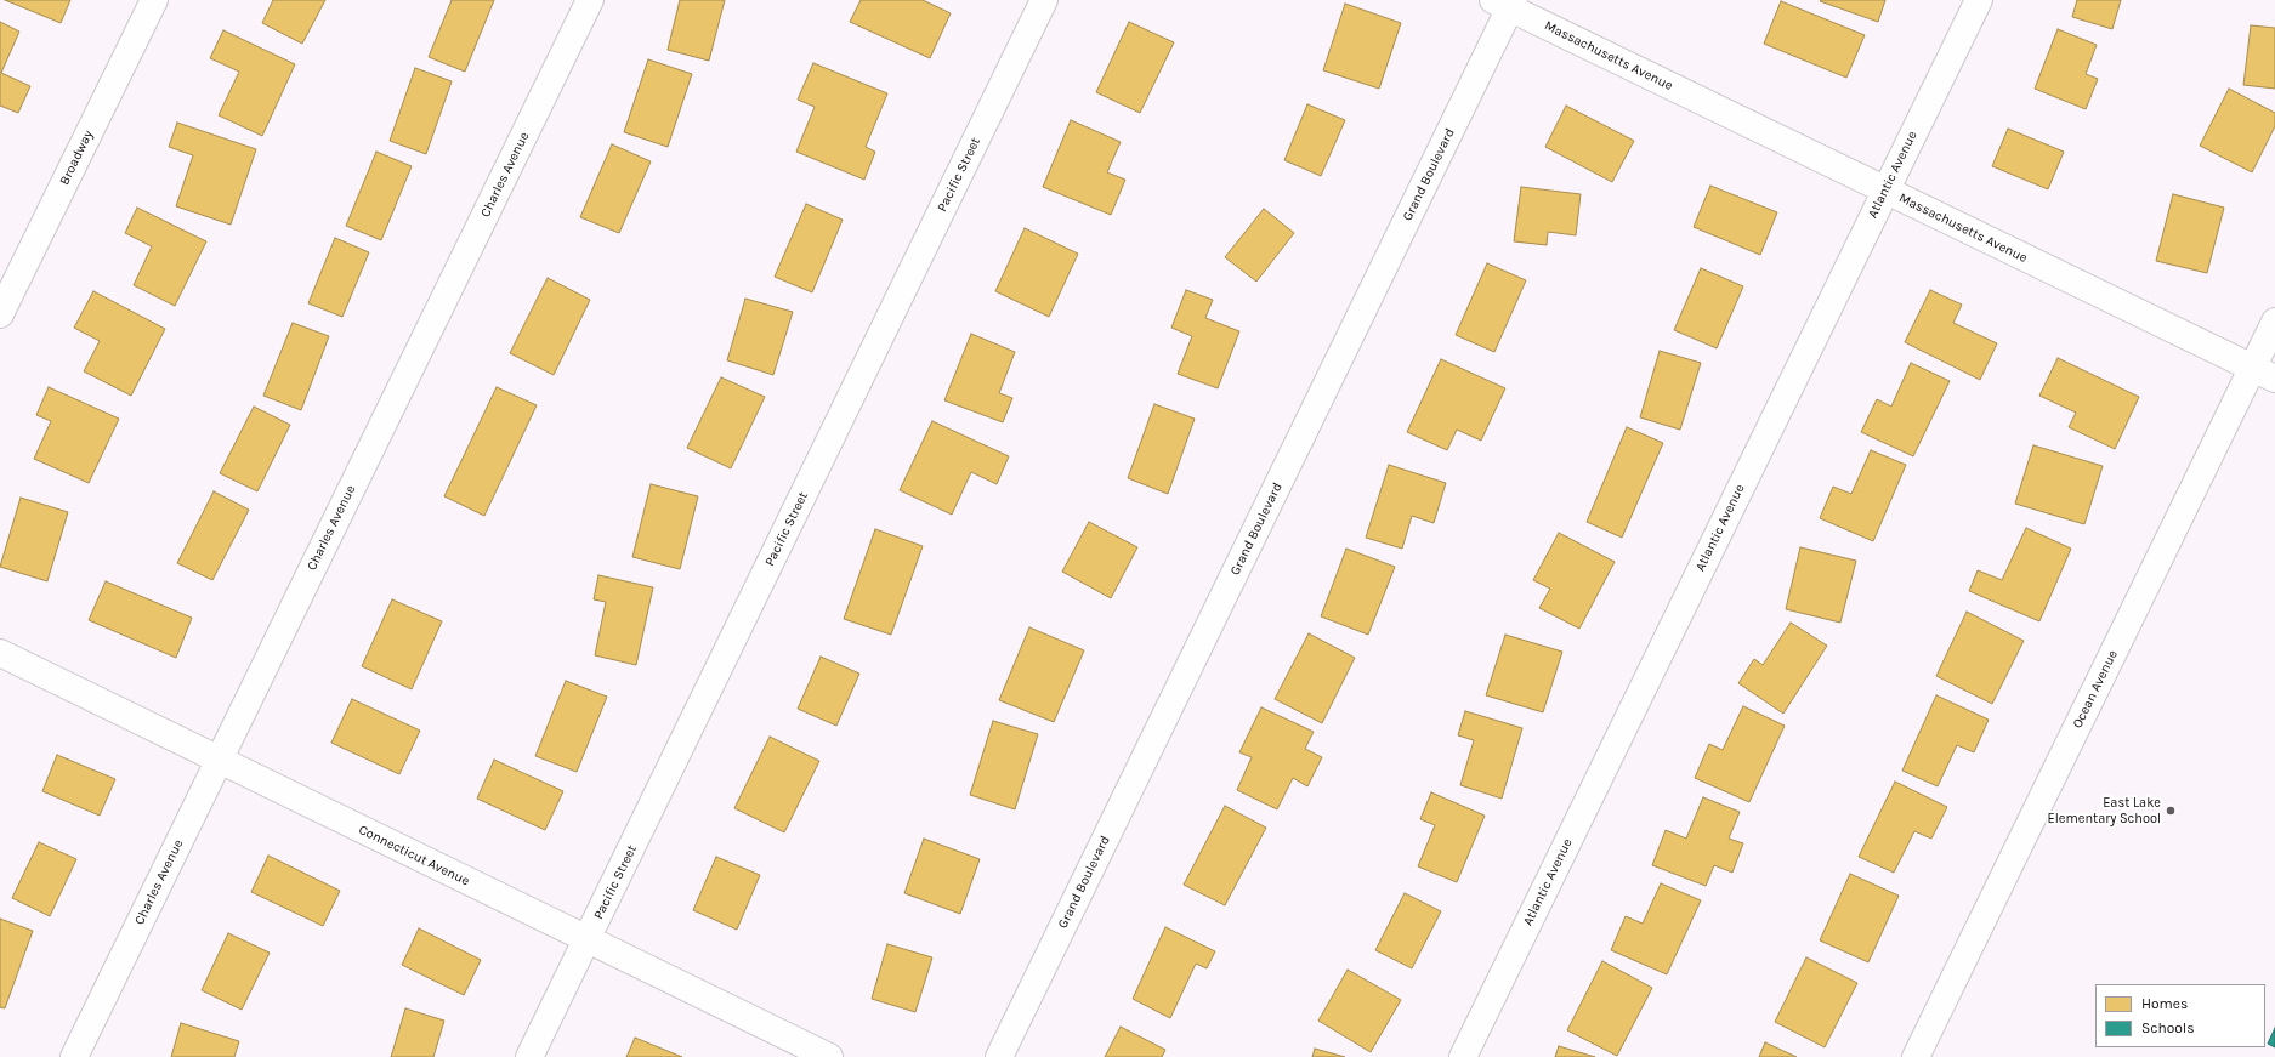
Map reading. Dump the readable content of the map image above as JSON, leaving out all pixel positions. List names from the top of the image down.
{
  "streets": {
    "street": [
      "Massachusetts Avenue",
      "Broadway",
      "Charles Avenue",
      "Pacific Street",
      "Grand Boulevard",
      "Atlantic Avenue",
      "Ocean Avenue",
      "Connecticut Avenue"
    ]
  },
  "crossings": [
    ["Massachusetts Avenue", "Grand Boulevard"],
    ["Massachusetts Avenue", "Atlantic Avenue"],
    ["Massachusetts Avenue", "Ocean Avenue"],
    ["Charles Avenue", "Connecticut Avenue"],
    ["Pacific Street", "Connecticut Avenue"]
  ],
  "places": ["East Lake Elementary School"],
  "legend": ["Homes", "Schools"]
}
